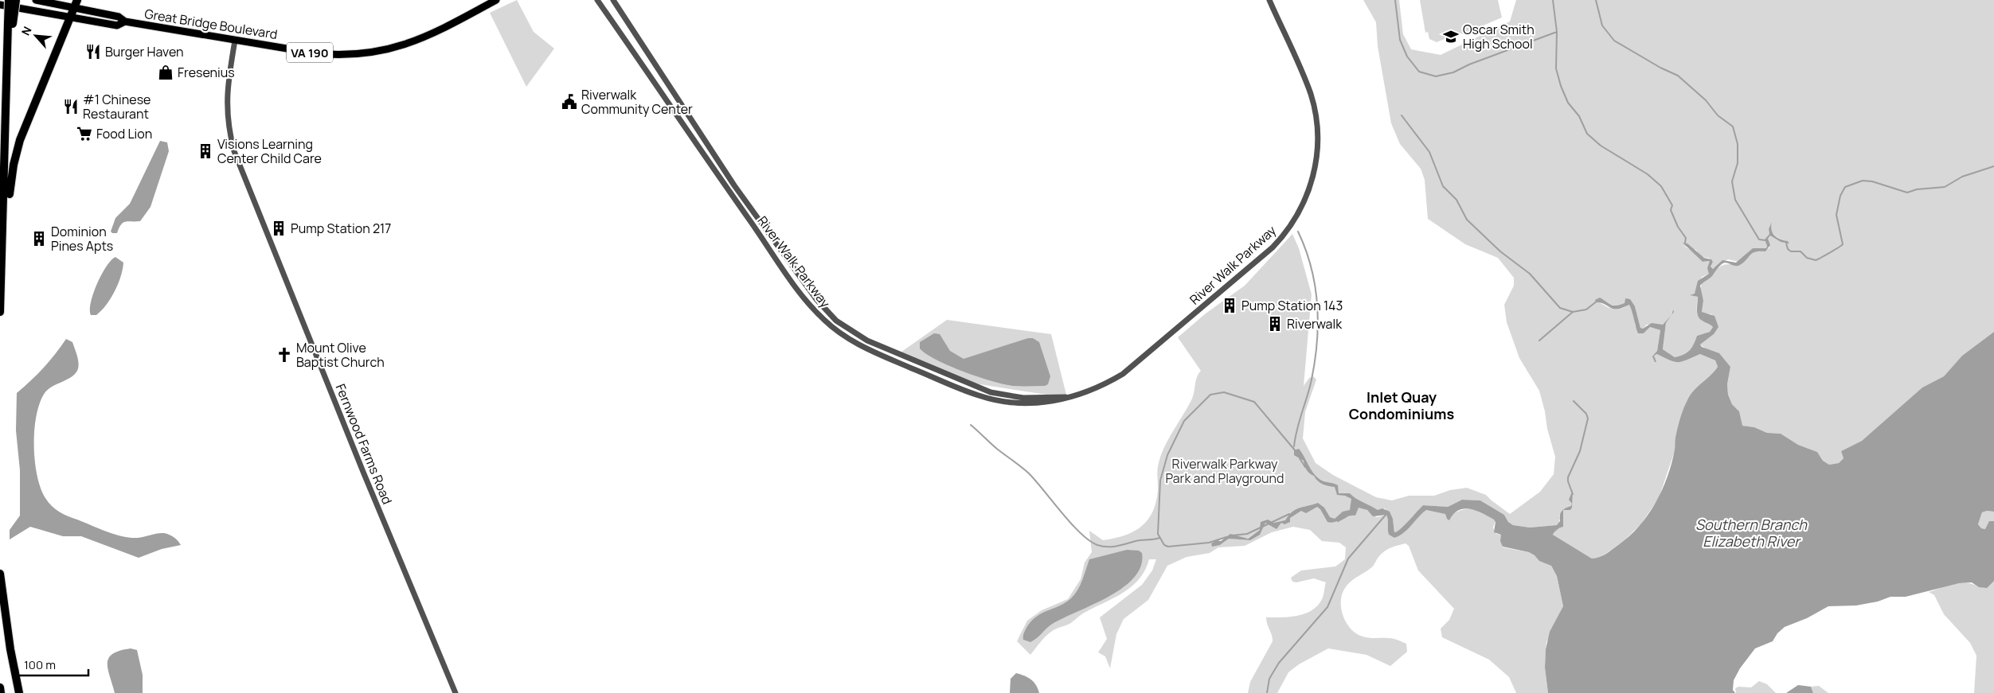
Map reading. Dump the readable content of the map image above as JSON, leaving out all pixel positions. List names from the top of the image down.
{
  "streets": {
    "main road": ["Great Bridge Boulevard", "VA 190"],
    "street": ["River Walk Parkway", "Fernwood Farms Road"]
  },
  "crossings": [
    ["Great Bridge Boulevard", "Fernwood Farms Road"]
  ],
  "districts": ["Inlet Quay Condominiums"],
  "water": ["Southern Branch Elizabeth River"],
  "parks": ["Riverwalk Parkway Park and Playground"],
  "places": {
    "school or university": ["Oscar Smith High School"],
    "restaurant": ["Burger Haven", "#1 Chinese Restaurant"],
    "shop": ["Fresenius"],
    "public building": ["Riverwalk Community Center"],
    "supermarket": ["Food Lion"],
    "building": [
      "Visions Learning Center Child Care",
      "Pump Station 217",
      "Dominion Pines Apts",
      "Pump Station 143",
      "Riverwalk"
    ],
    "church": ["Mount Olive Baptist Church"]
  },
  "scale_bar": "100 m",
  "north": "top left"
}
